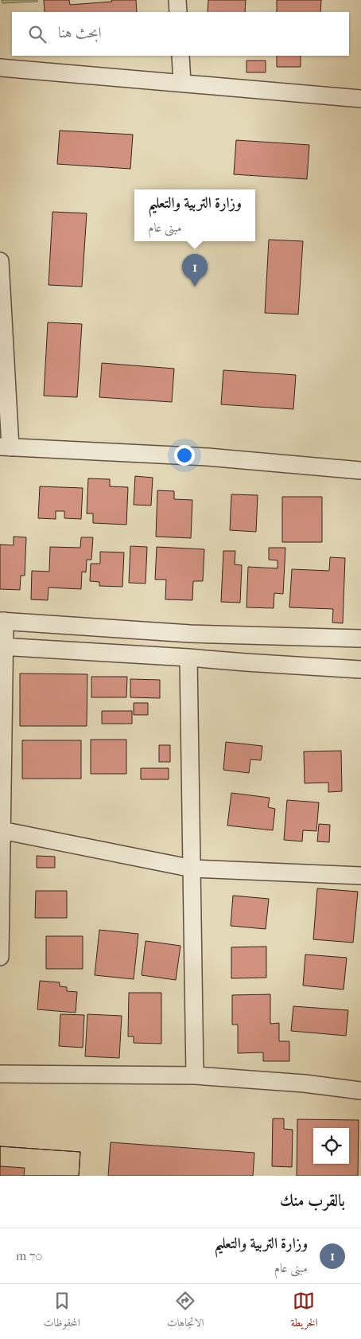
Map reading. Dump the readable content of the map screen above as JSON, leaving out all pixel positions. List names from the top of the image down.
{
  "page": {
    "search": "ابحث هنا",
    "popup": ["وزارة التربية والتعليم", "مبنى عام"],
    "pins": "1",
    "heading": "بالقرب منك",
    "list": [
      {
        "mark": "1",
        "name": "وزارة التربية والتعليم",
        "note": "مبنى عام",
        "value": "70 m"
      }
    ],
    "nav": ["الخريطة", "الاتجاهات", "المحفوظات"]
  }
}
